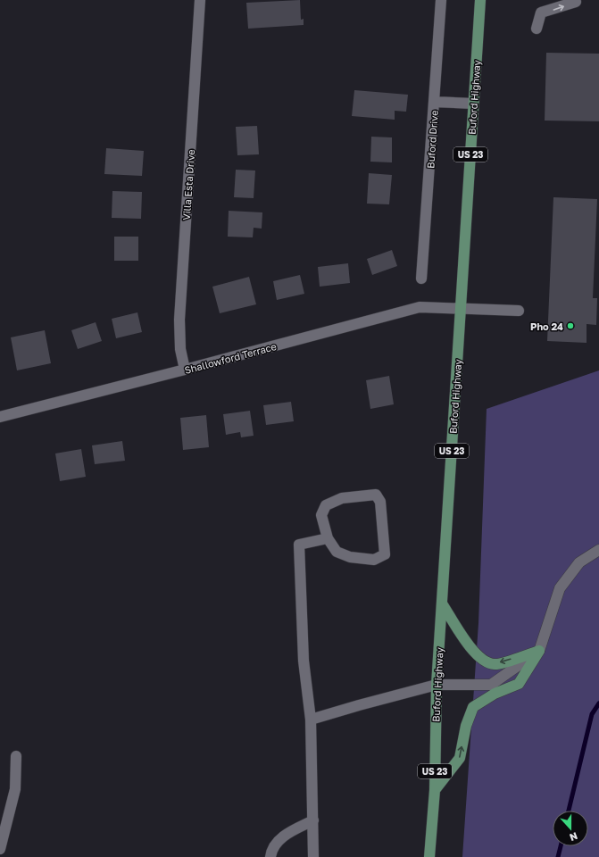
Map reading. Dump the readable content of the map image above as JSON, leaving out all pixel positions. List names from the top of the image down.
{
  "streets": {
    "main road": ["Buford Highway", "US 23"],
    "street": ["Buford Drive", "Villa Esta Drive", "Shallowford Terrace"]
  },
  "crossings": [
    ["Buford Highway", "Shallowford Terrace"],
    ["Villa Esta Drive", "Shallowford Terrace"]
  ],
  "places": ["Pho 24"],
  "north": "bottom"
}
